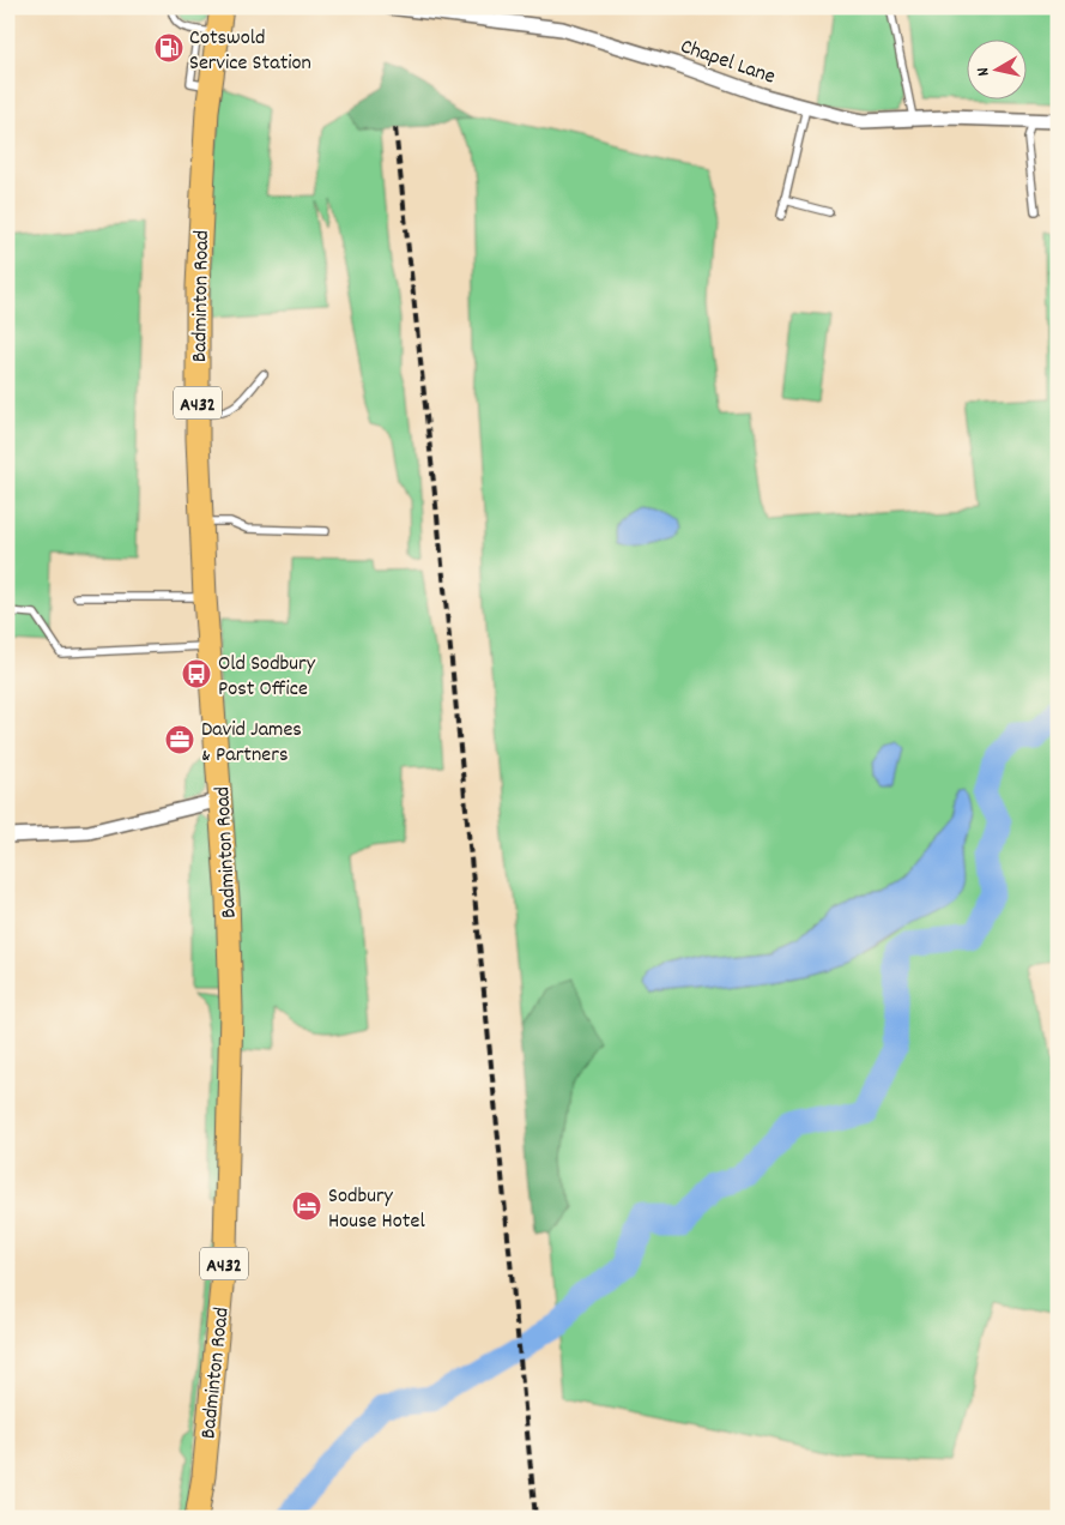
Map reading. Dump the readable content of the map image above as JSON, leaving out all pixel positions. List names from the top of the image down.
{
  "streets": {
    "main road": ["Badminton Road", "A432"],
    "street": ["Chapel Lane"]
  },
  "places": {
    "fuel station": ["Cotswold Service Station"],
    "bus stop": ["Old Sodbury Post Office"],
    "office": ["David James & Partners"],
    "hotel": ["Sodbury House Hotel"]
  },
  "north": "left"
}
